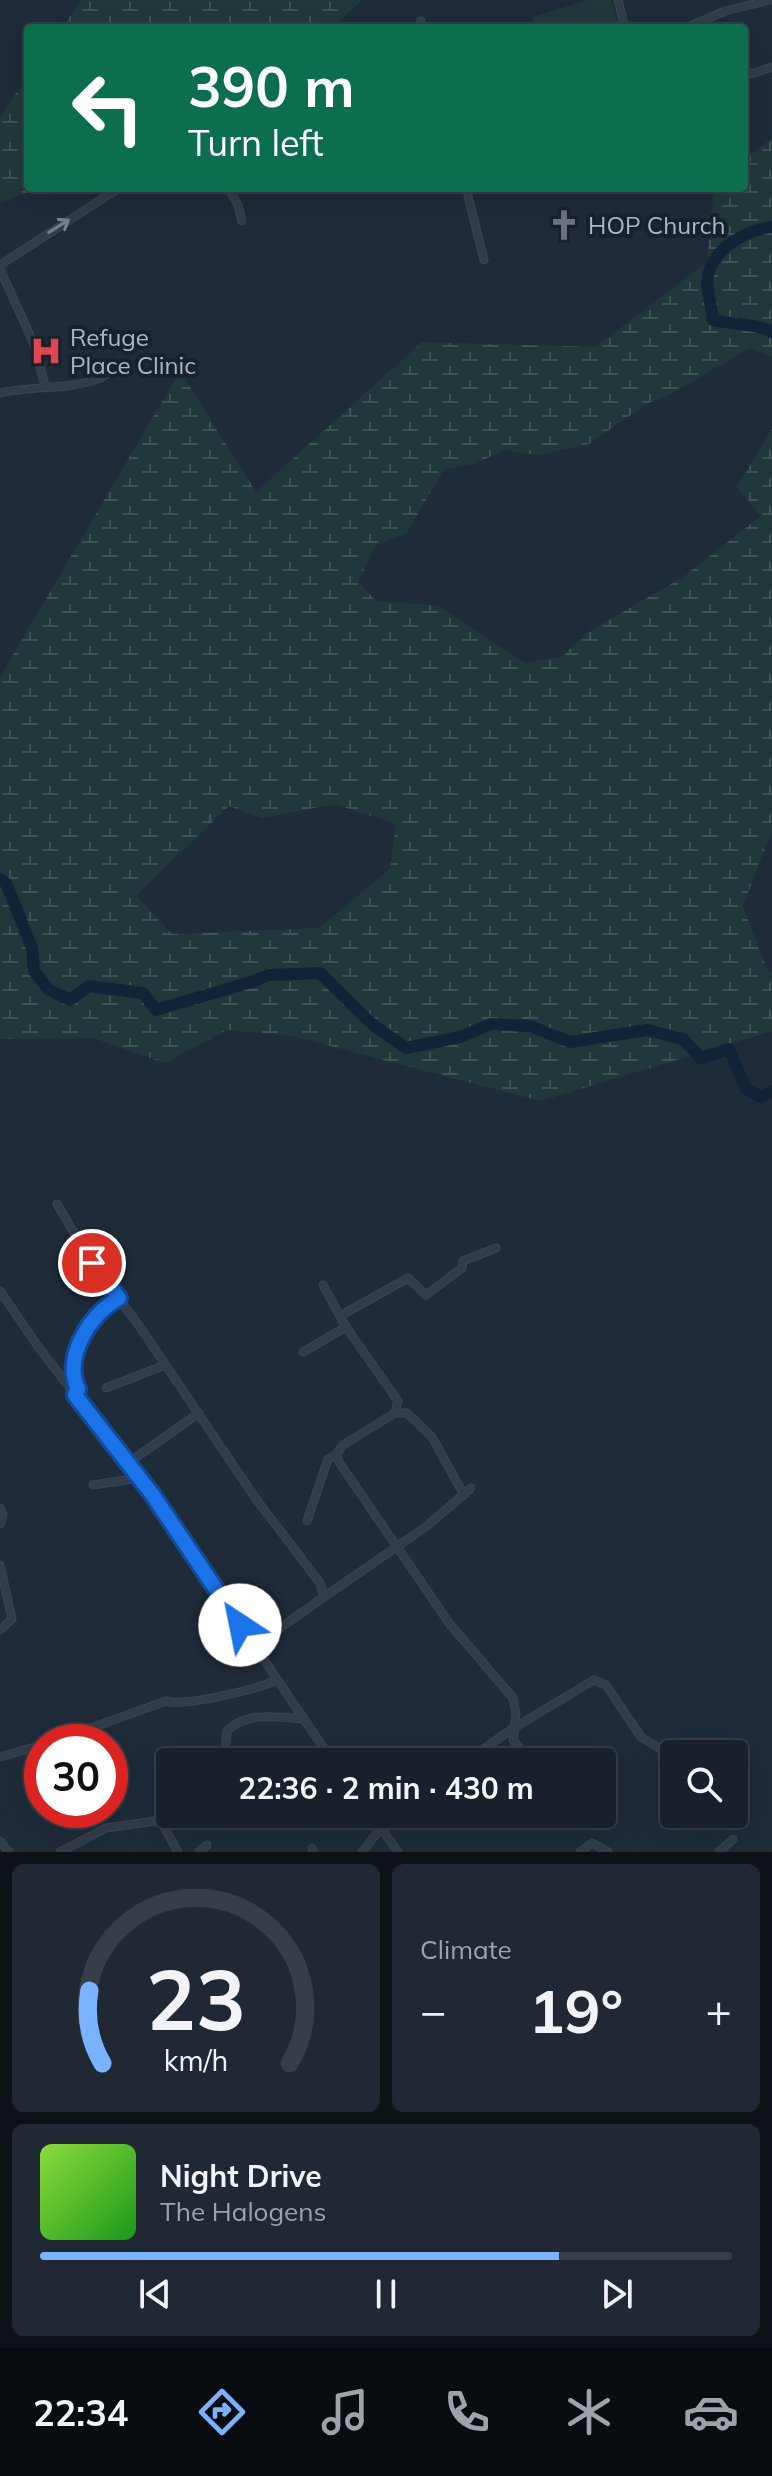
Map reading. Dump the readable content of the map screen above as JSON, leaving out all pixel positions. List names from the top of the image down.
{
  "places": {
    "church": ["HOP Church"],
    "hospital": ["Refuge Place Clinic"]
  },
  "page": {
    "turn": ["390 m", "Turn left"],
    "limit": "30",
    "trip": "22:36 · 2 min · 430 m",
    "tile": "Climate",
    "heat": ["−", "19°", "+"],
    "song": ["Night Drive", "The Halogens"],
    "tabs": "22:34",
    "gauge": ["23", "km/h"]
  }
}
